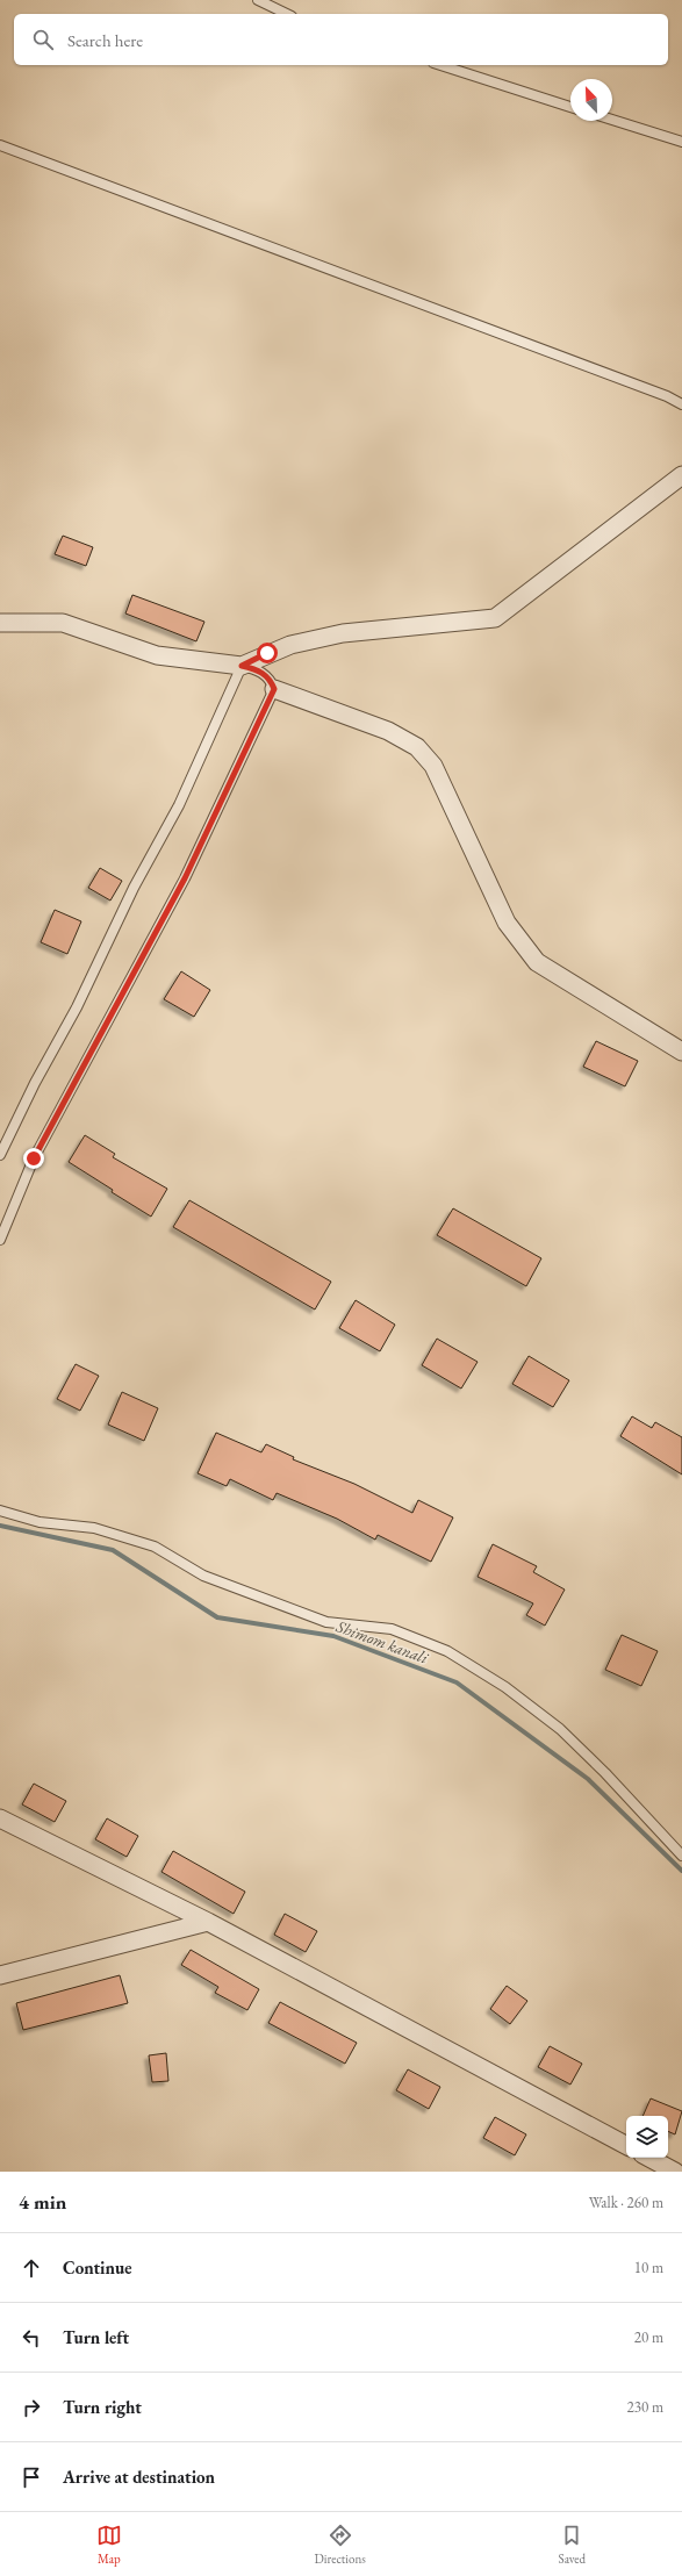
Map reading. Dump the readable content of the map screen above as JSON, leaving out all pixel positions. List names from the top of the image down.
{
  "water": ["Shimom kanali"],
  "north": "top left",
  "page": {
    "search": "Search here",
    "heading": ["4 min", "Walk · 260 m"],
    "list": [
      ["Continue", "10 m"],
      ["Turn left", "20 m"],
      ["Turn right", "230 m"],
      "Arrive at destination"
    ],
    "nav": ["Map", "Directions", "Saved"]
  }
}
